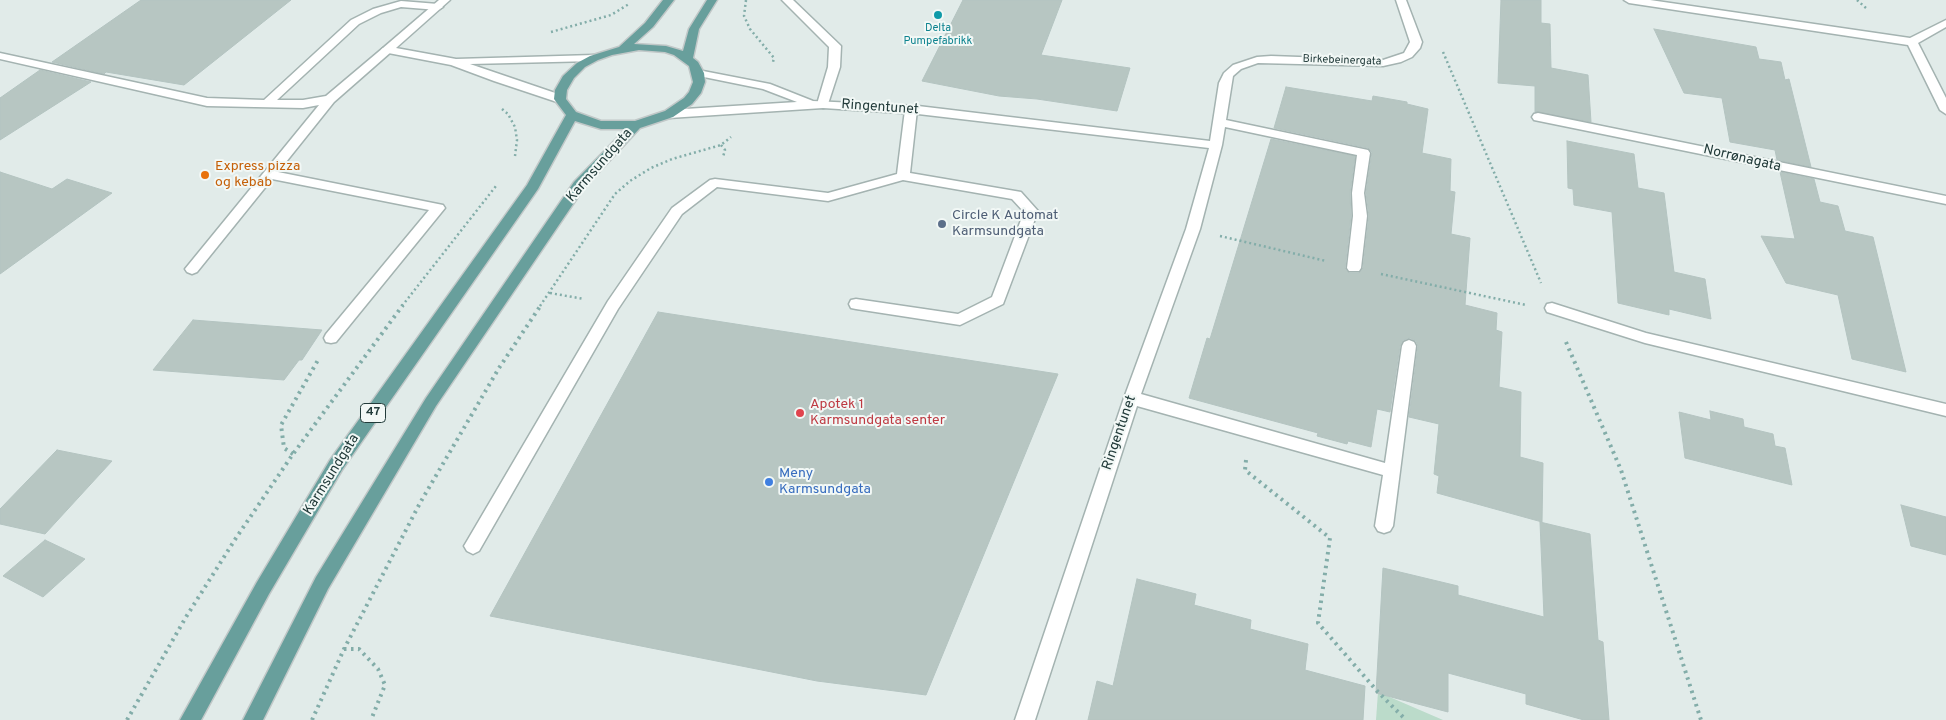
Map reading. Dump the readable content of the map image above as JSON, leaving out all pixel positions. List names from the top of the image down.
{
  "streets": {
    "main road": ["Karmsundgata", "47"],
    "street": ["Birkebeinergata", "Ringentunet", "Norrønagata"]
  },
  "crossings": [
    ["Birkebeinergata", "Ringentunet"],
    ["Ringentunet", "Karmsundgata"]
  ],
  "places": [
    "Delta Pumpefabrikk",
    "Express pizza og kebab",
    "Circle K Automat Karmsundgata",
    "Apotek 1 Karmsundgata senter",
    "Meny Karmsundgata"
  ]
}
